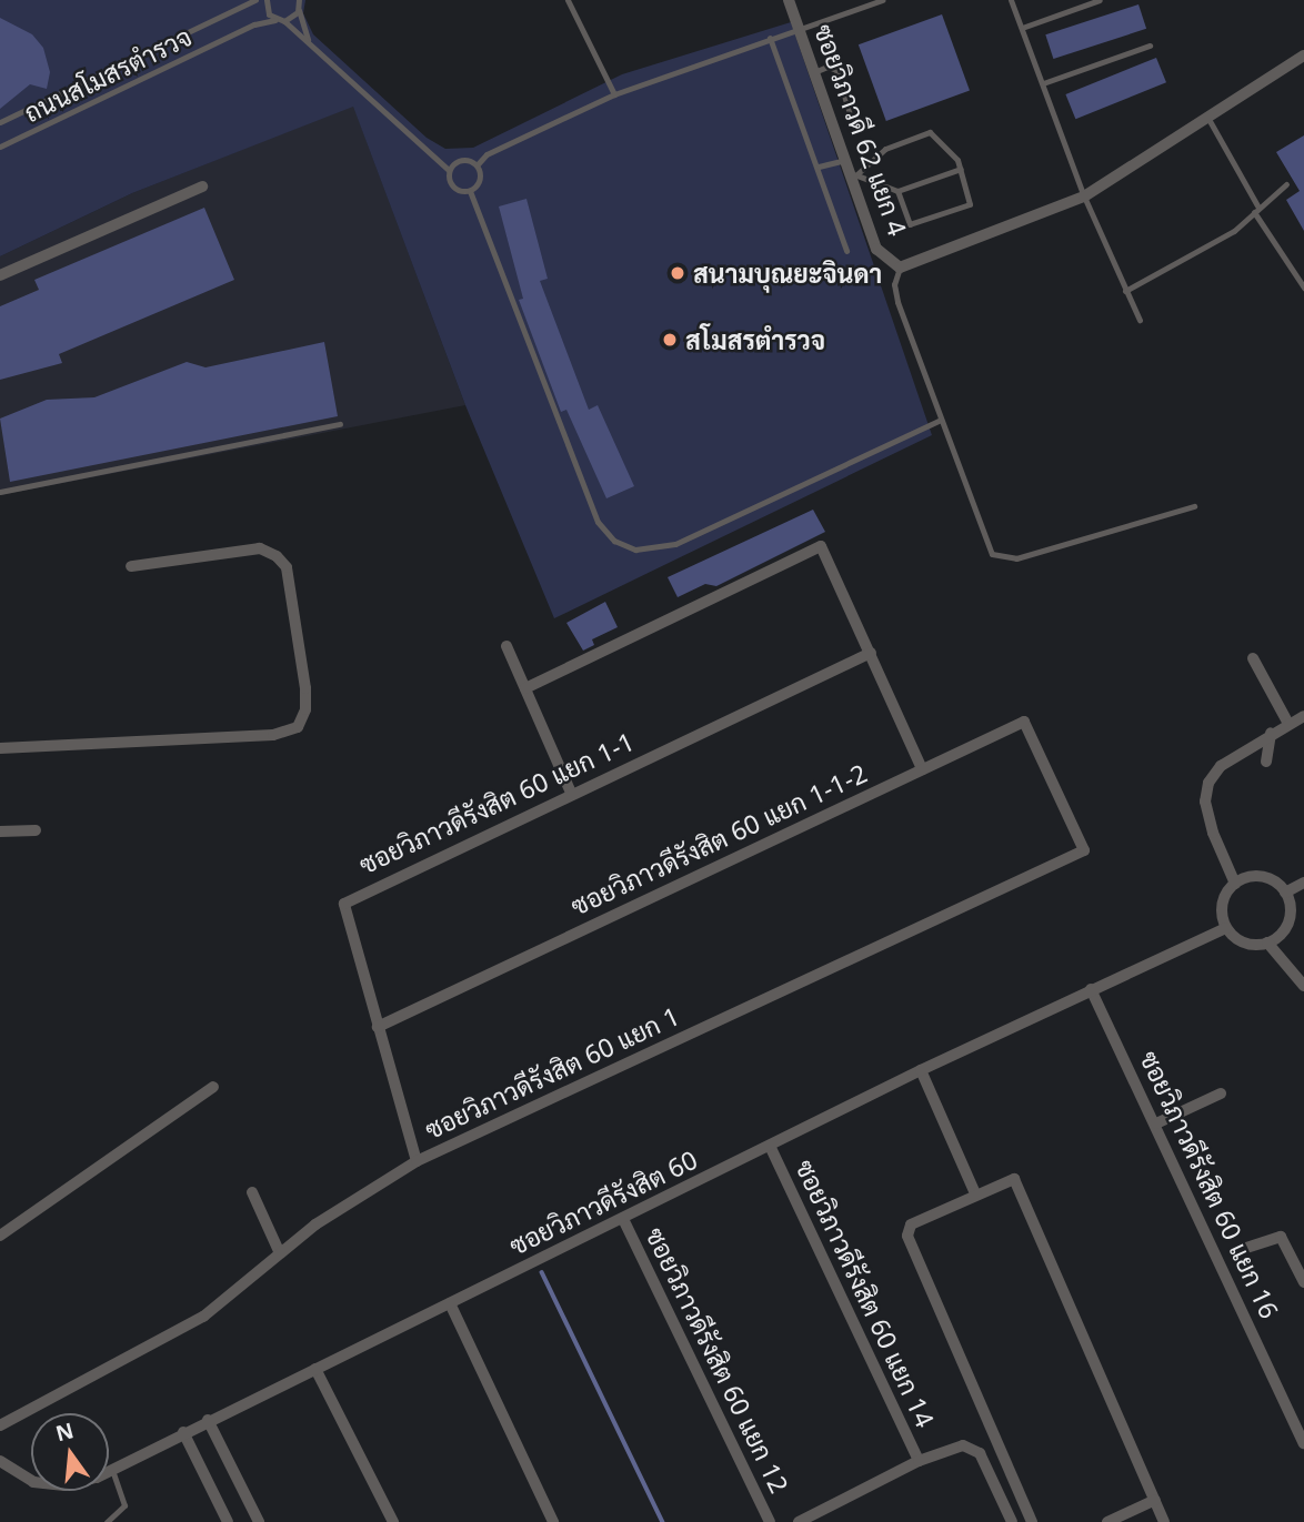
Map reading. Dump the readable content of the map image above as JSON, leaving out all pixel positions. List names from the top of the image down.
{
  "streets": {
    "street": [
      "ซอยวิภาวดี 62 แยก 4",
      "ซอยวิภาวดีรังสิต 60 แยก 1-1",
      "ซอยวิภาวดีรังสิต 60 แยก 1-1-2",
      "ซอยวิภาวดีรังสิต 60 แยก 1",
      "ซอยวิภาวดีรังสิต 60 แยก 16",
      "ซอยวิภาวดีรังสิต 60",
      "ซอยวิภาวดีรังสิต 60 แยก 14",
      "ซอยวิภาวดีรังสิต 60 แยก 12"
    ],
    "lane": ["ถนนสโมสรตำรวจ"]
  },
  "crossings": [
    ["ซอยวิภาวดีรังสิต 60 แยก 1-1", "ซอยวิภาวดีรังสิต 60 แยก 1-1-2"],
    ["ซอยวิภาวดีรังสิต 60 แยก 1-1", "ซอยวิภาวดีรังสิต 60 แยก 1"],
    ["ซอยวิภาวดีรังสิต 60 แยก 1-1-2", "ซอยวิภาวดีรังสิต 60 แยก 1"],
    ["ซอยวิภาวดีรังสิต 60 แยก 16", "ซอยวิภาวดีรังสิต 60"],
    ["ซอยวิภาวดีรังสิต 60", "ซอยวิภาวดีรังสิต 60 แยก 14"],
    ["ซอยวิภาวดีรังสิต 60", "ซอยวิภาวดีรังสิต 60 แยก 12"]
  ],
  "places": ["สนามบุณยะจินดา", "สโมสรตำรวจ"],
  "north": "top"
}
